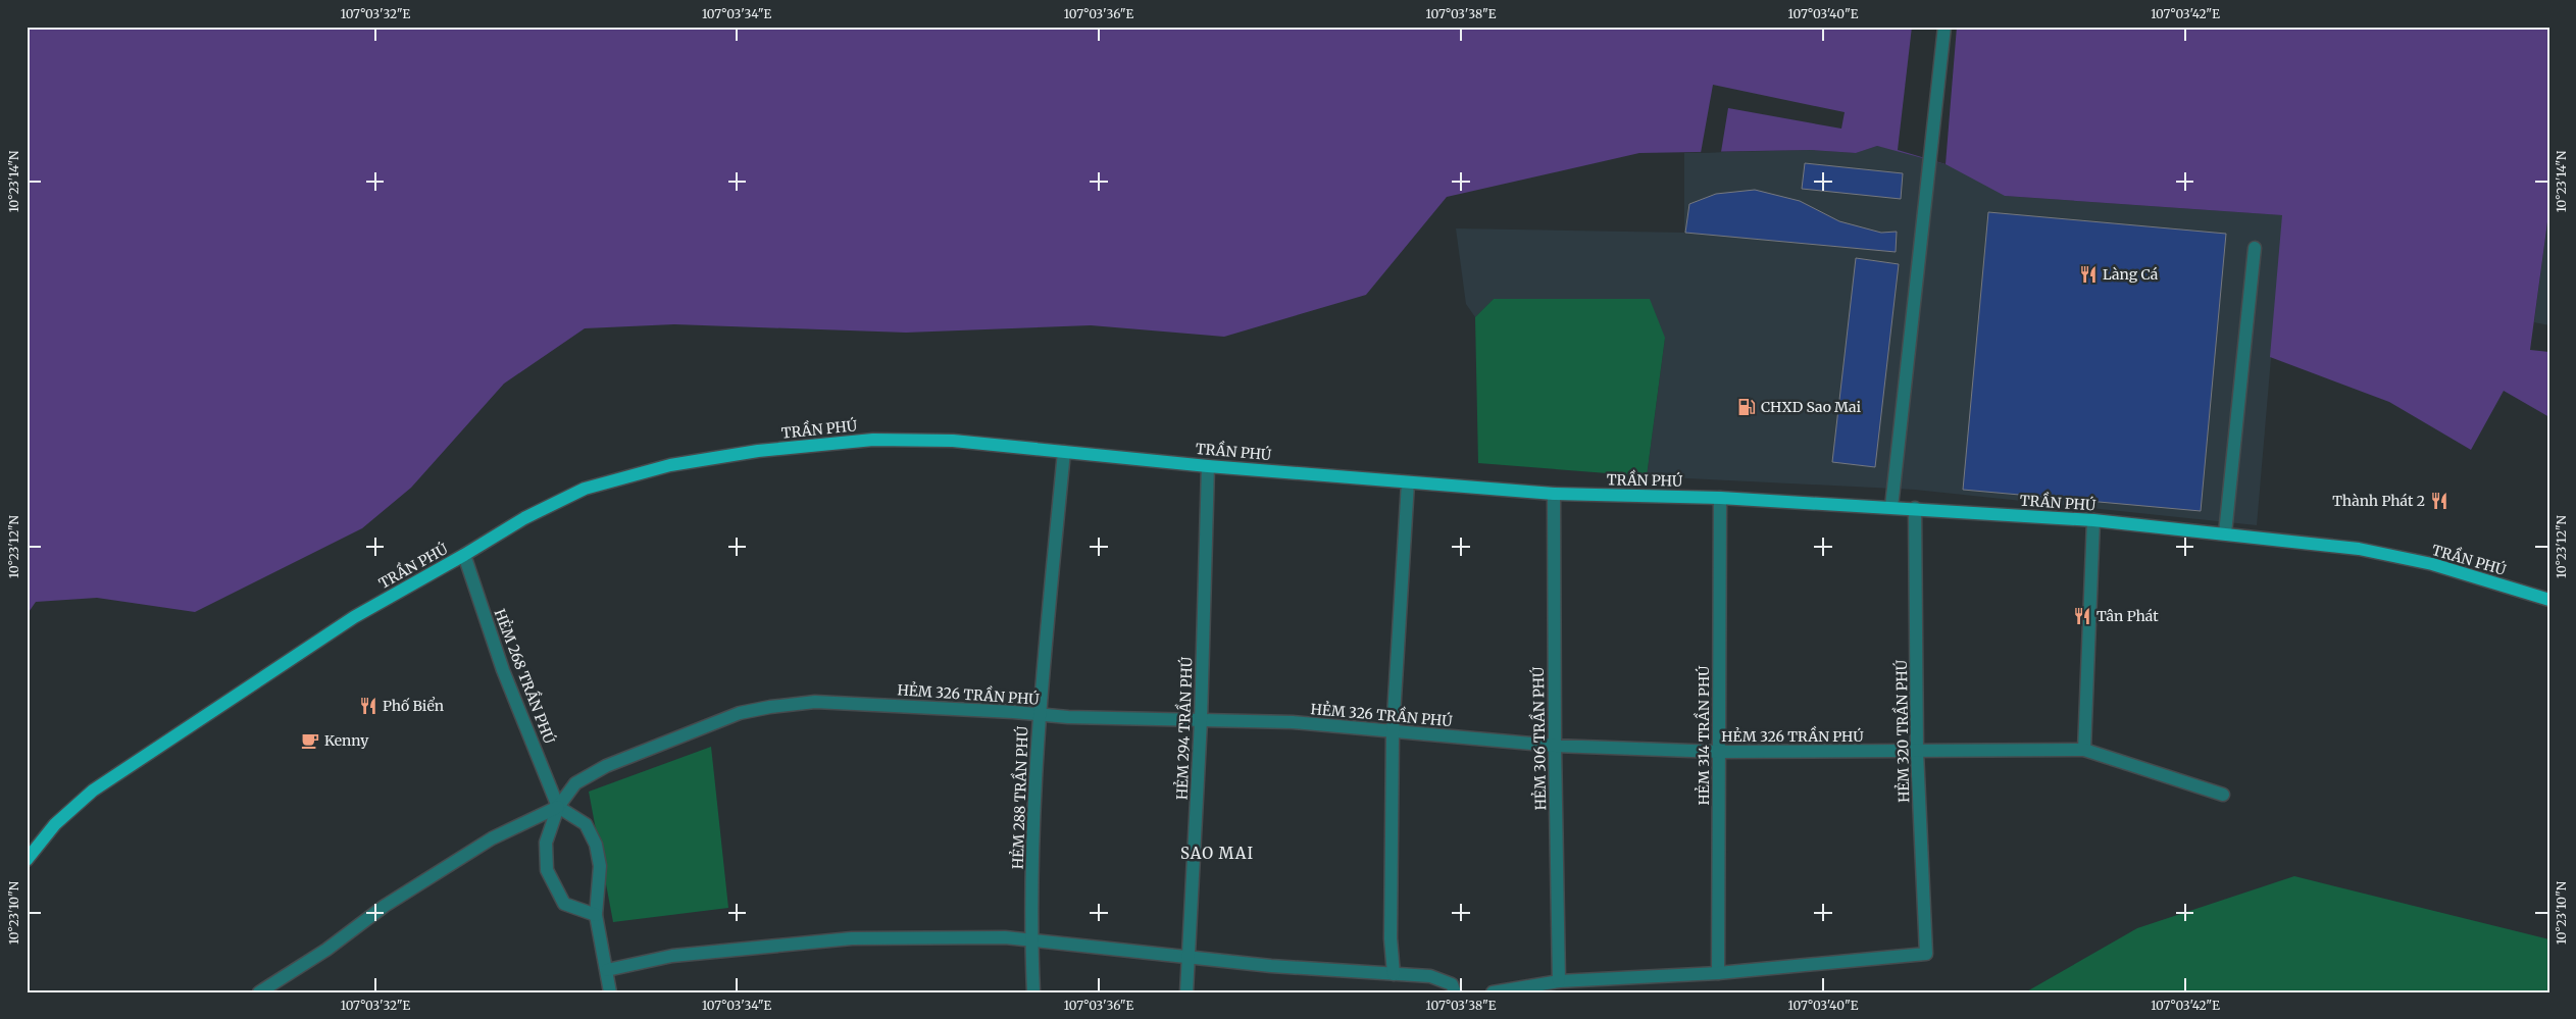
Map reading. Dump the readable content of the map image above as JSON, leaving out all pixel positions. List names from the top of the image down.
{
  "streets": {
    "main road": ["TRẦN PHÚ"],
    "street": [
      "HẺM 268 TRẦN PHÚ",
      "HẺM 326 TRẦN PHÚ",
      "HẺM 294 TRẦN PHÚ",
      "HẺM 320 TRẦN PHÚ",
      "HẺM 314 TRẦN PHÚ",
      "HẺM 306 TRẦN PHÚ",
      "HẺM 288 TRẦN PHÚ"
    ]
  },
  "crossings": [
    ["TRẦN PHÚ", "HẺM 268 TRẦN PHÚ"],
    ["TRẦN PHÚ", "HẺM 294 TRẦN PHÚ"],
    ["TRẦN PHÚ", "HẺM 320 TRẦN PHÚ"],
    ["TRẦN PHÚ", "HẺM 314 TRẦN PHÚ"],
    ["TRẦN PHÚ", "HẺM 306 TRẦN PHÚ"],
    ["TRẦN PHÚ", "HẺM 288 TRẦN PHÚ"],
    ["HẺM 268 TRẦN PHÚ", "HẺM 326 TRẦN PHÚ"],
    ["HẺM 326 TRẦN PHÚ", "HẺM 294 TRẦN PHÚ"],
    ["HẺM 326 TRẦN PHÚ", "HẺM 320 TRẦN PHÚ"],
    ["HẺM 326 TRẦN PHÚ", "HẺM 314 TRẦN PHÚ"],
    ["HẺM 326 TRẦN PHÚ", "HẺM 306 TRẦN PHÚ"],
    ["HẺM 326 TRẦN PHÚ", "HẺM 288 TRẦN PHÚ"],
    ["HẺM 320 TRẦN PHÚ", "HẺM 314 TRẦN PHÚ"]
  ],
  "districts": ["SAO MAI"],
  "places": {
    "restaurant": [
      "Làng Cá",
      "Thành Phát 2",
      "Tân Phát",
      "Phố Biển"
    ],
    "fuel station": ["CHXD Sao Mai"],
    "cafe": ["Kenny"]
  },
  "coordinates": [
    "107°03'32\"E",
    "107°03'34\"E",
    "107°03'36\"E",
    "107°03'38\"E",
    "107°03'40\"E",
    "107°03'42\"E",
    "10°23'14\"N",
    "10°23'12\"N",
    "10°23'10\"N"
  ]
}
